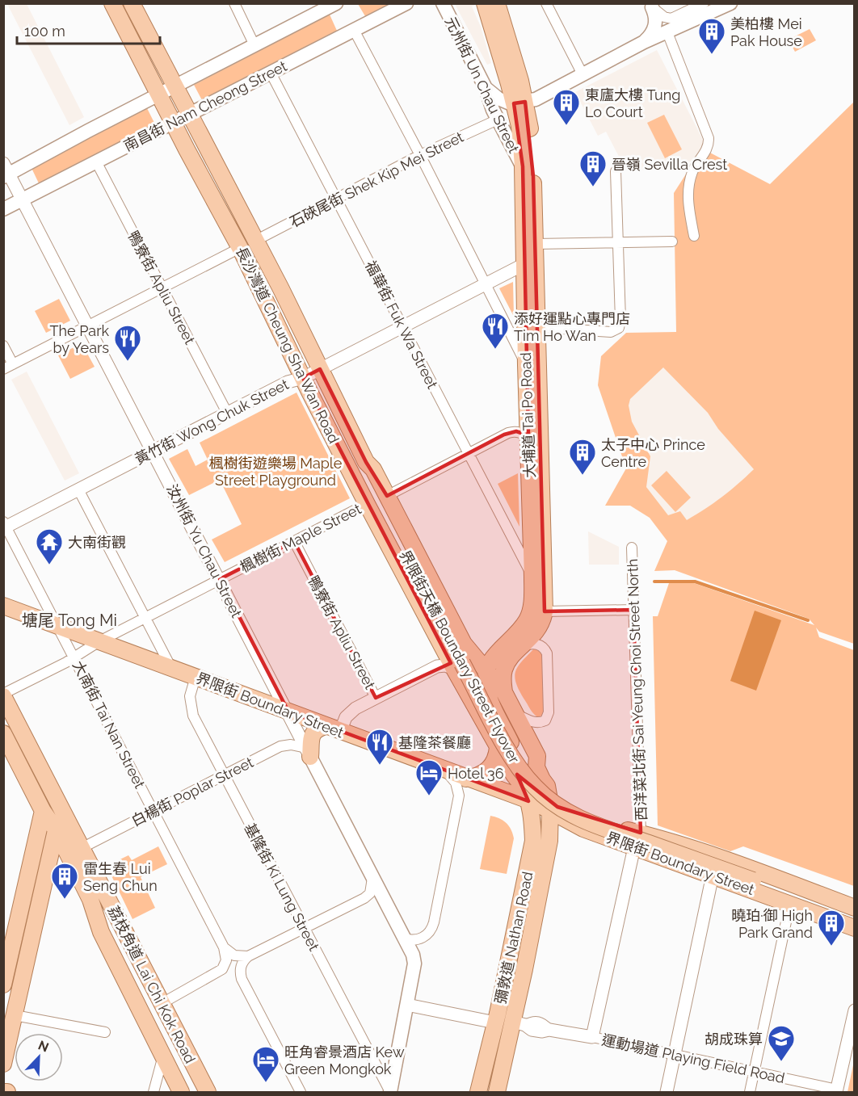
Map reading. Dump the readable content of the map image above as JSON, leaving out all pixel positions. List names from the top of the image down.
{
  "streets": {
    "main road": [
      "元州街 Un Chau Street",
      "南昌街 Nam Cheong Street",
      "長沙灣道 Cheung Sha Wan Road",
      "大埔道 Tai Po Road",
      "汝州街 Yu Chau Street",
      "界限街天橋 Boundary Street Flyover",
      "界限街 Boundary Street",
      "彌敦道 Nathan Road",
      "荔枝角道 Lai Chi Kok Road"
    ],
    "street": [
      "石硤尾街 Shek Kip Mei Street",
      "鴨寮街 Apliu Street",
      "福華街 Fuk Wa Street",
      "黃竹街 Wong Chuk Street",
      "楓樹街 Maple Street",
      "西洋菜北街 Sai Yeung Choi Street North",
      "大南街 Tai Nan Street",
      "白楊街 Poplar Street",
      "基隆街 Ki Lung Street",
      "運動場道 Playing Field Road"
    ]
  },
  "crossings": [
    ["元州街 Un Chau Street", "石硤尾街 Shek Kip Mei Street"],
    ["元州街 Un Chau Street", "大埔道 Tai Po Road"],
    ["南昌街 Nam Cheong Street", "鴨寮街 Apliu Street"],
    ["南昌街 Nam Cheong Street", "福華街 Fuk Wa Street"],
    ["南昌街 Nam Cheong Street", "長沙灣道 Cheung Sha Wan Road"],
    ["南昌街 Nam Cheong Street", "汝州街 Yu Chau Street"],
    ["石硤尾街 Shek Kip Mei Street", "福華街 Fuk Wa Street"],
    ["石硤尾街 Shek Kip Mei Street", "長沙灣道 Cheung Sha Wan Road"],
    ["鴨寮街 Apliu Street", "黃竹街 Wong Chuk Street"],
    ["鴨寮街 Apliu Street", "楓樹街 Maple Street"],
    ["福華街 Fuk Wa Street", "大埔道 Tai Po Road"],
    ["福華街 Fuk Wa Street", "黃竹街 Wong Chuk Street"],
    ["長沙灣道 Cheung Sha Wan Road", "大埔道 Tai Po Road"],
    ["長沙灣道 Cheung Sha Wan Road", "黃竹街 Wong Chuk Street"],
    ["長沙灣道 Cheung Sha Wan Road", "楓樹街 Maple Street"],
    ["長沙灣道 Cheung Sha Wan Road", "界限街天橋 Boundary Street Flyover"],
    ["長沙灣道 Cheung Sha Wan Road", "界限街 Boundary Street"],
    ["長沙灣道 Cheung Sha Wan Road", "彌敦道 Nathan Road"],
    ["大埔道 Tai Po Road", "黃竹街 Wong Chuk Street"],
    ["黃竹街 Wong Chuk Street", "汝州街 Yu Chau Street"],
    ["黃竹街 Wong Chuk Street", "大南街 Tai Nan Street"],
    ["楓樹街 Maple Street", "汝州街 Yu Chau Street"],
    ["楓樹街 Maple Street", "界限街 Boundary Street"],
    ["楓樹街 Maple Street", "大南街 Tai Nan Street"],
    ["楓樹街 Maple Street", "荔枝角道 Lai Chi Kok Road"],
    ["汝州街 Yu Chau Street", "界限街 Boundary Street"],
    ["汝州街 Yu Chau Street", "白楊街 Poplar Street"],
    ["汝州街 Yu Chau Street", "基隆街 Ki Lung Street"],
    ["西洋菜北街 Sai Yeung Choi Street North", "界限街 Boundary Street"],
    ["西洋菜北街 Sai Yeung Choi Street North", "運動場道 Playing Field Road"],
    ["界限街 Boundary Street", "大南街 Tai Nan Street"],
    ["界限街 Boundary Street", "基隆街 Ki Lung Street"],
    ["界限街 Boundary Street", "彌敦道 Nathan Road"],
    ["大南街 Tai Nan Street", "白楊街 Poplar Street"],
    ["白楊街 Poplar Street", "基隆街 Ki Lung Street"],
    ["白楊街 Poplar Street", "荔枝角道 Lai Chi Kok Road"],
    ["彌敦道 Nathan Road", "運動場道 Playing Field Road"]
  ],
  "districts": ["塘尾 Tong Mi"],
  "parks": ["楓樹街遊樂場 Maple Street Playground"],
  "places": {
    "building": [
      "美柏樓 Mei Pak House",
      "東廬大樓 Tung Lo Court",
      "晉嶺 Sevilla Crest",
      "太子中心 Prince Centre",
      "雷生春 Lui Seng Chun",
      "曉珀·御 High Park Grand"
    ],
    "restaurant": ["添好運點心專門店 Tim Ho Wan", "The Park by Years", "基隆茶餐廳"],
    "temple": ["大南街觀"],
    "hotel": ["Hotel 36", "旺角睿景酒店 Kew Green Mongkok"],
    "school or university": ["胡成珠算"]
  },
  "scale_bar": "100 m",
  "north": "top right"
}
